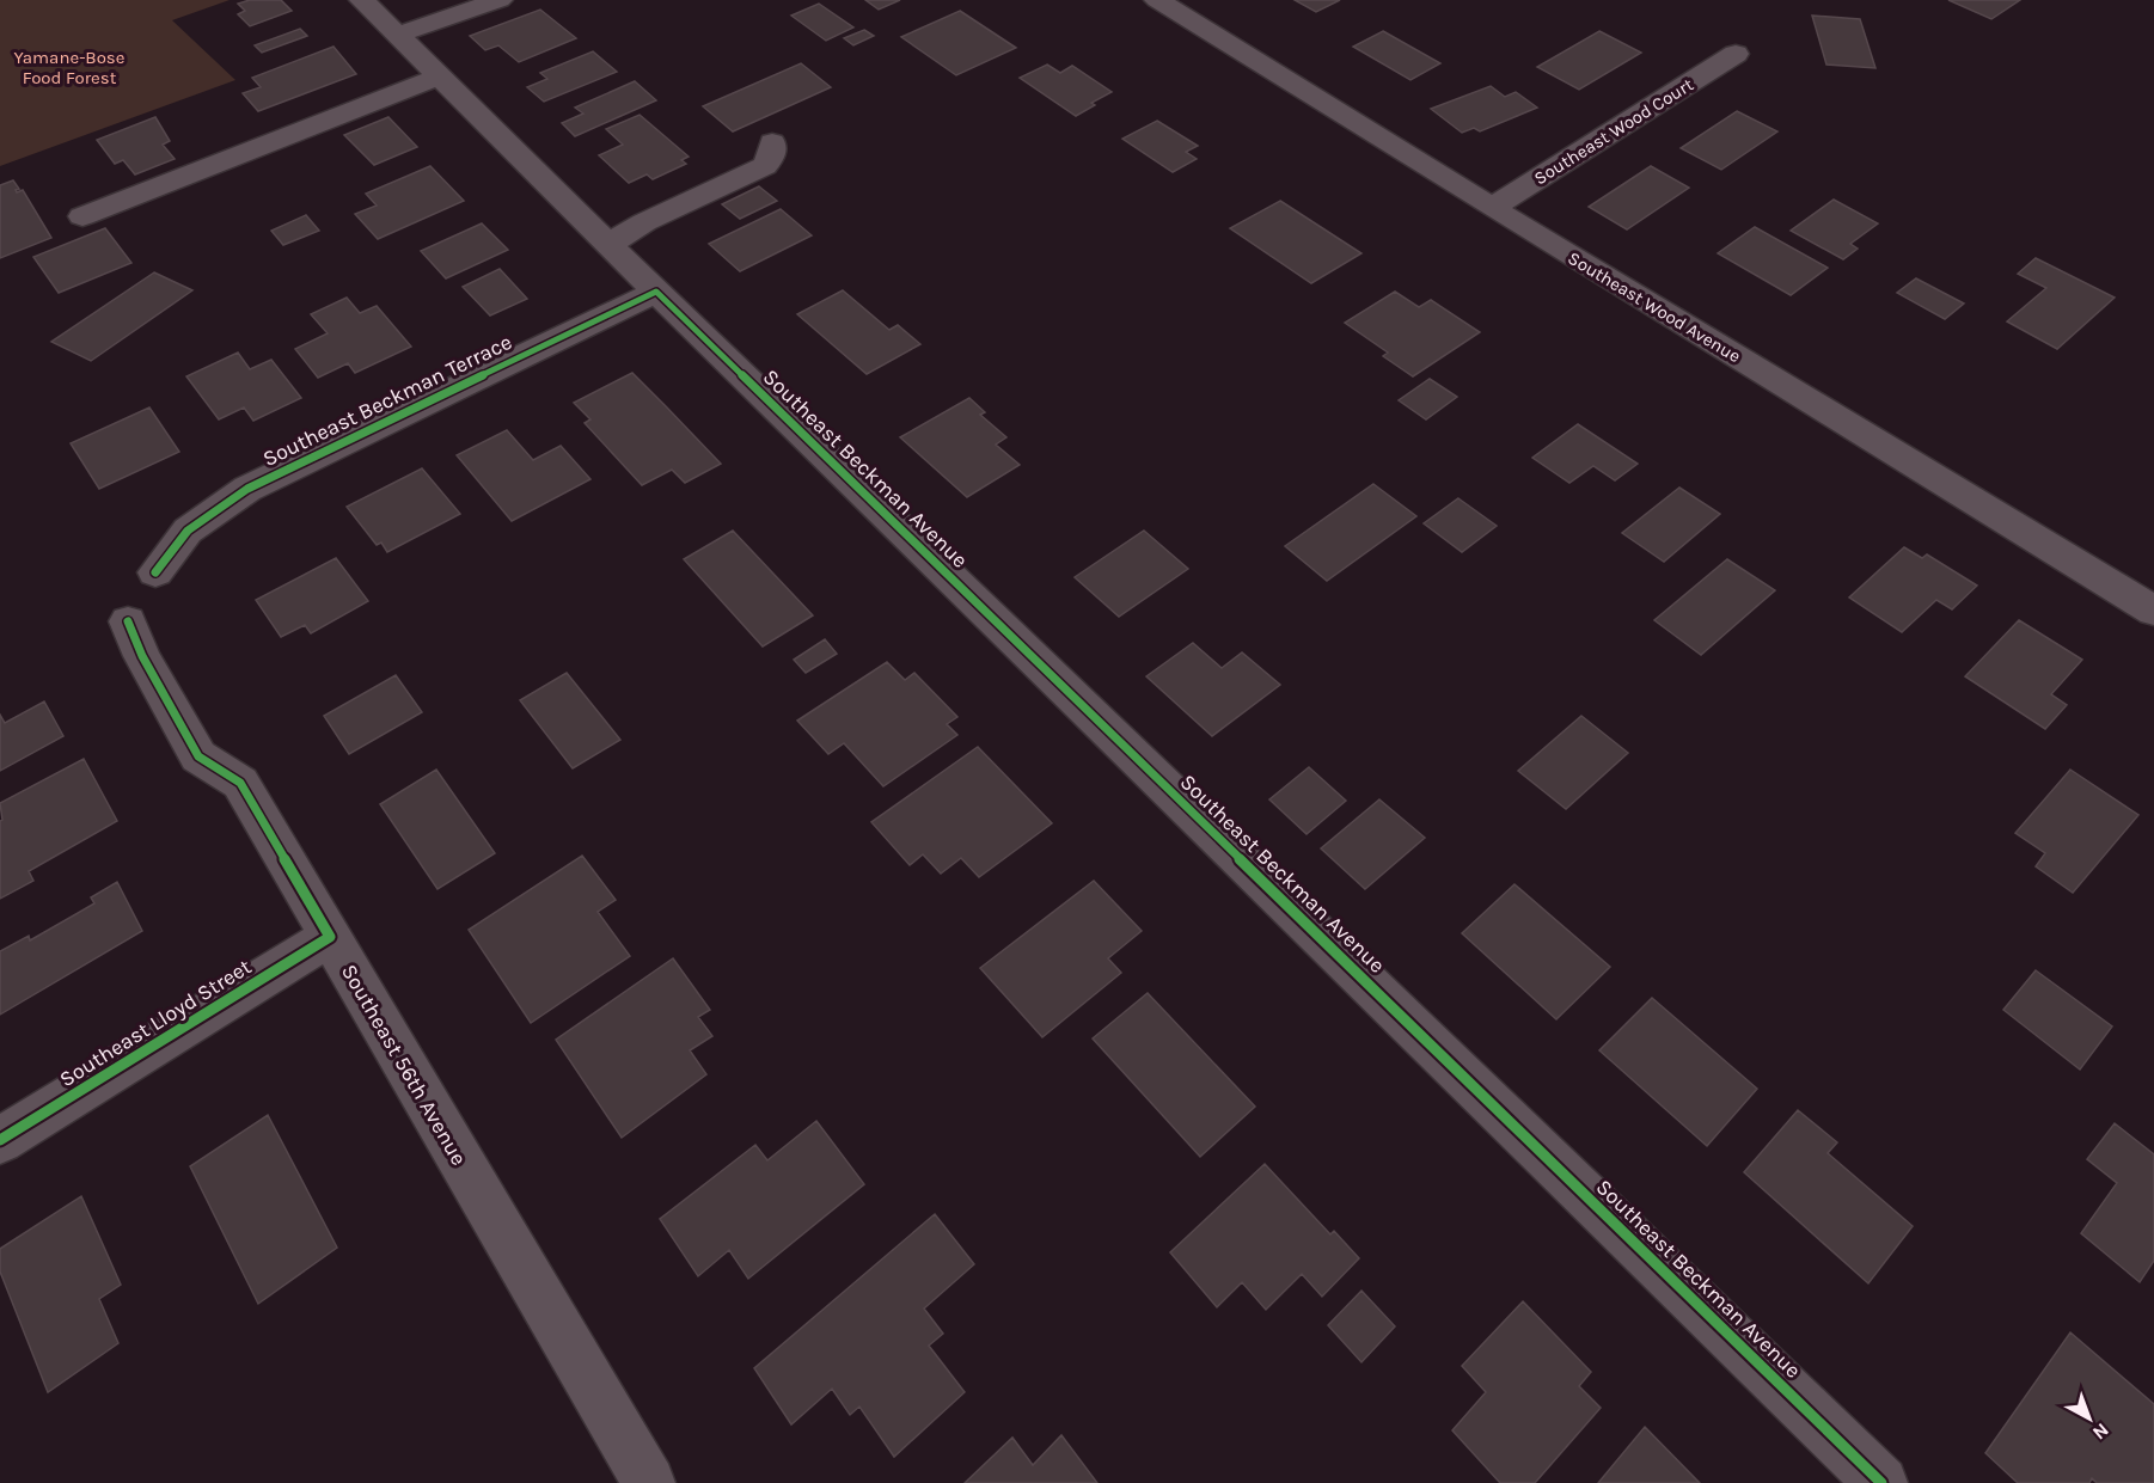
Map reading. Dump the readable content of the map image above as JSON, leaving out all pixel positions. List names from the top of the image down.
{
  "streets": {
    "street": [
      "Southeast Wood Court",
      "Southeast Wood Avenue",
      "Southeast Beckman Terrace",
      "Southeast Beckman Avenue",
      "Southeast Lloyd Street",
      "Southeast 56th Avenue"
    ]
  },
  "crossings": [
    ["Southeast Wood Court", "Southeast Wood Avenue"],
    ["Southeast Beckman Terrace", "Southeast Beckman Avenue"],
    ["Southeast Lloyd Street", "Southeast 56th Avenue"]
  ],
  "parks": ["Yamane-Bose Food Forest"],
  "north": "bottom right"
}
